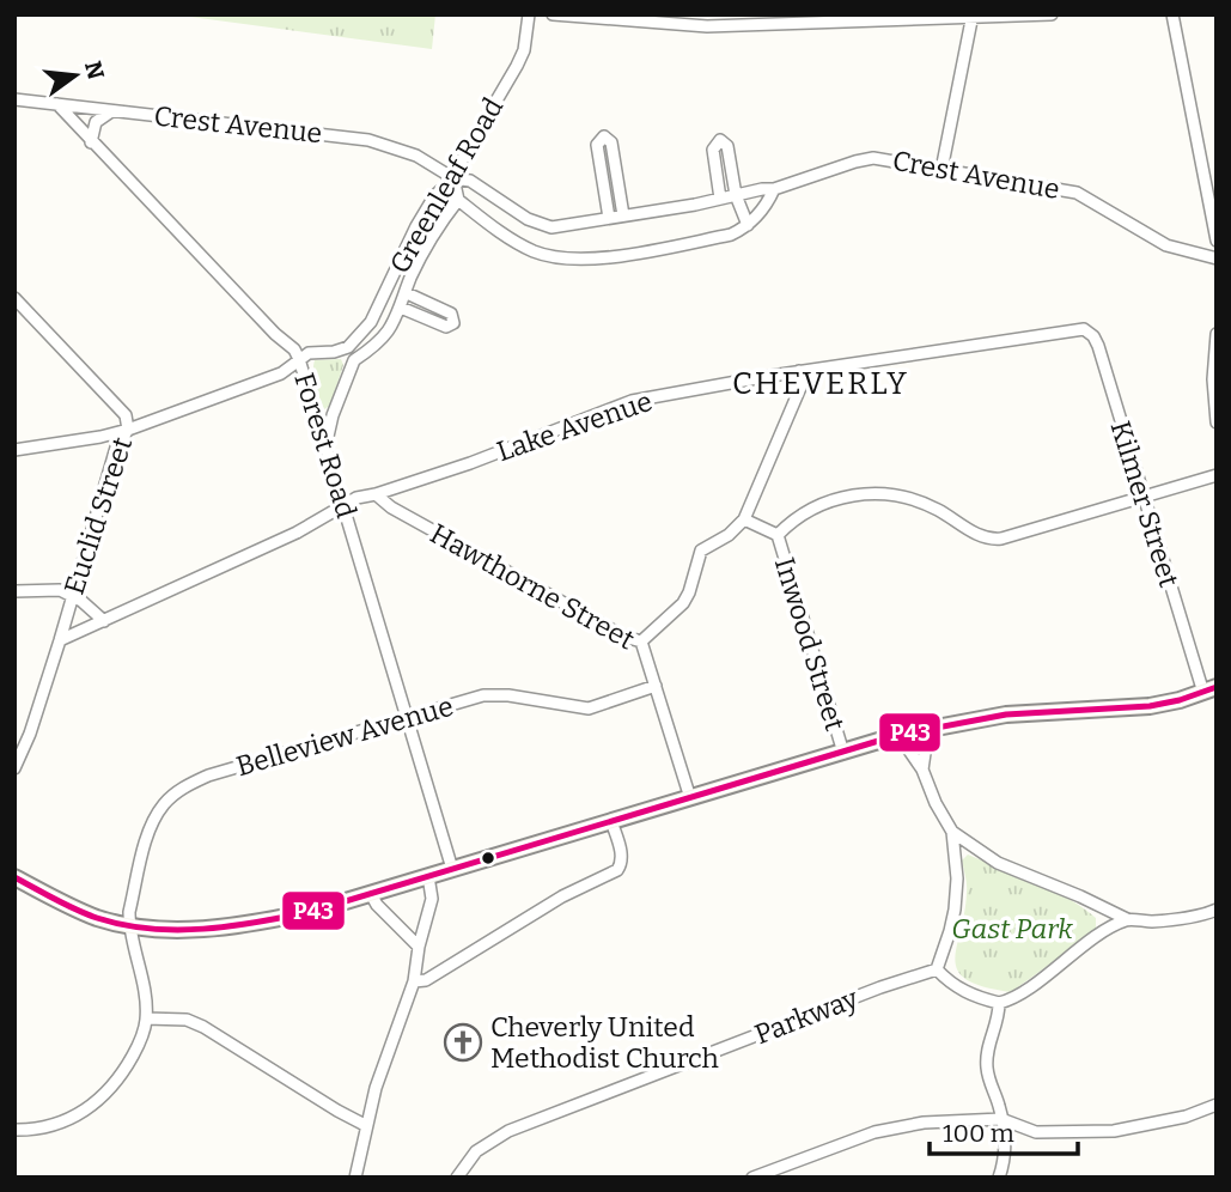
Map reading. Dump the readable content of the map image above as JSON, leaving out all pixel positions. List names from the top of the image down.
{
  "streets": {
    "street": [
      "Crest Avenue",
      "Greenleaf Road",
      "Lake Avenue",
      "Forest Road",
      "Kilmer Street",
      "Euclid Street",
      "Hawthorne Street",
      "Inwood Street",
      "Belleview Avenue",
      "Parkway"
    ]
  },
  "crossings": [
    ["Crest Avenue", "Greenleaf Road"],
    ["Crest Avenue", "Forest Road"],
    ["Lake Avenue", "Forest Road"],
    ["Lake Avenue", "Kilmer Street"],
    ["Lake Avenue", "Euclid Street"],
    ["Lake Avenue", "Hawthorne Street"],
    ["Forest Road", "Belleview Avenue"],
    ["Hawthorne Street", "Belleview Avenue"]
  ],
  "districts": ["CHEVERLY"],
  "parks": ["Gast Park"],
  "places": {
    "church": ["Cheverly United Methodist Church"]
  },
  "lines": ["transit line P43"],
  "scale_bar": "100 m",
  "north": "right"
}
